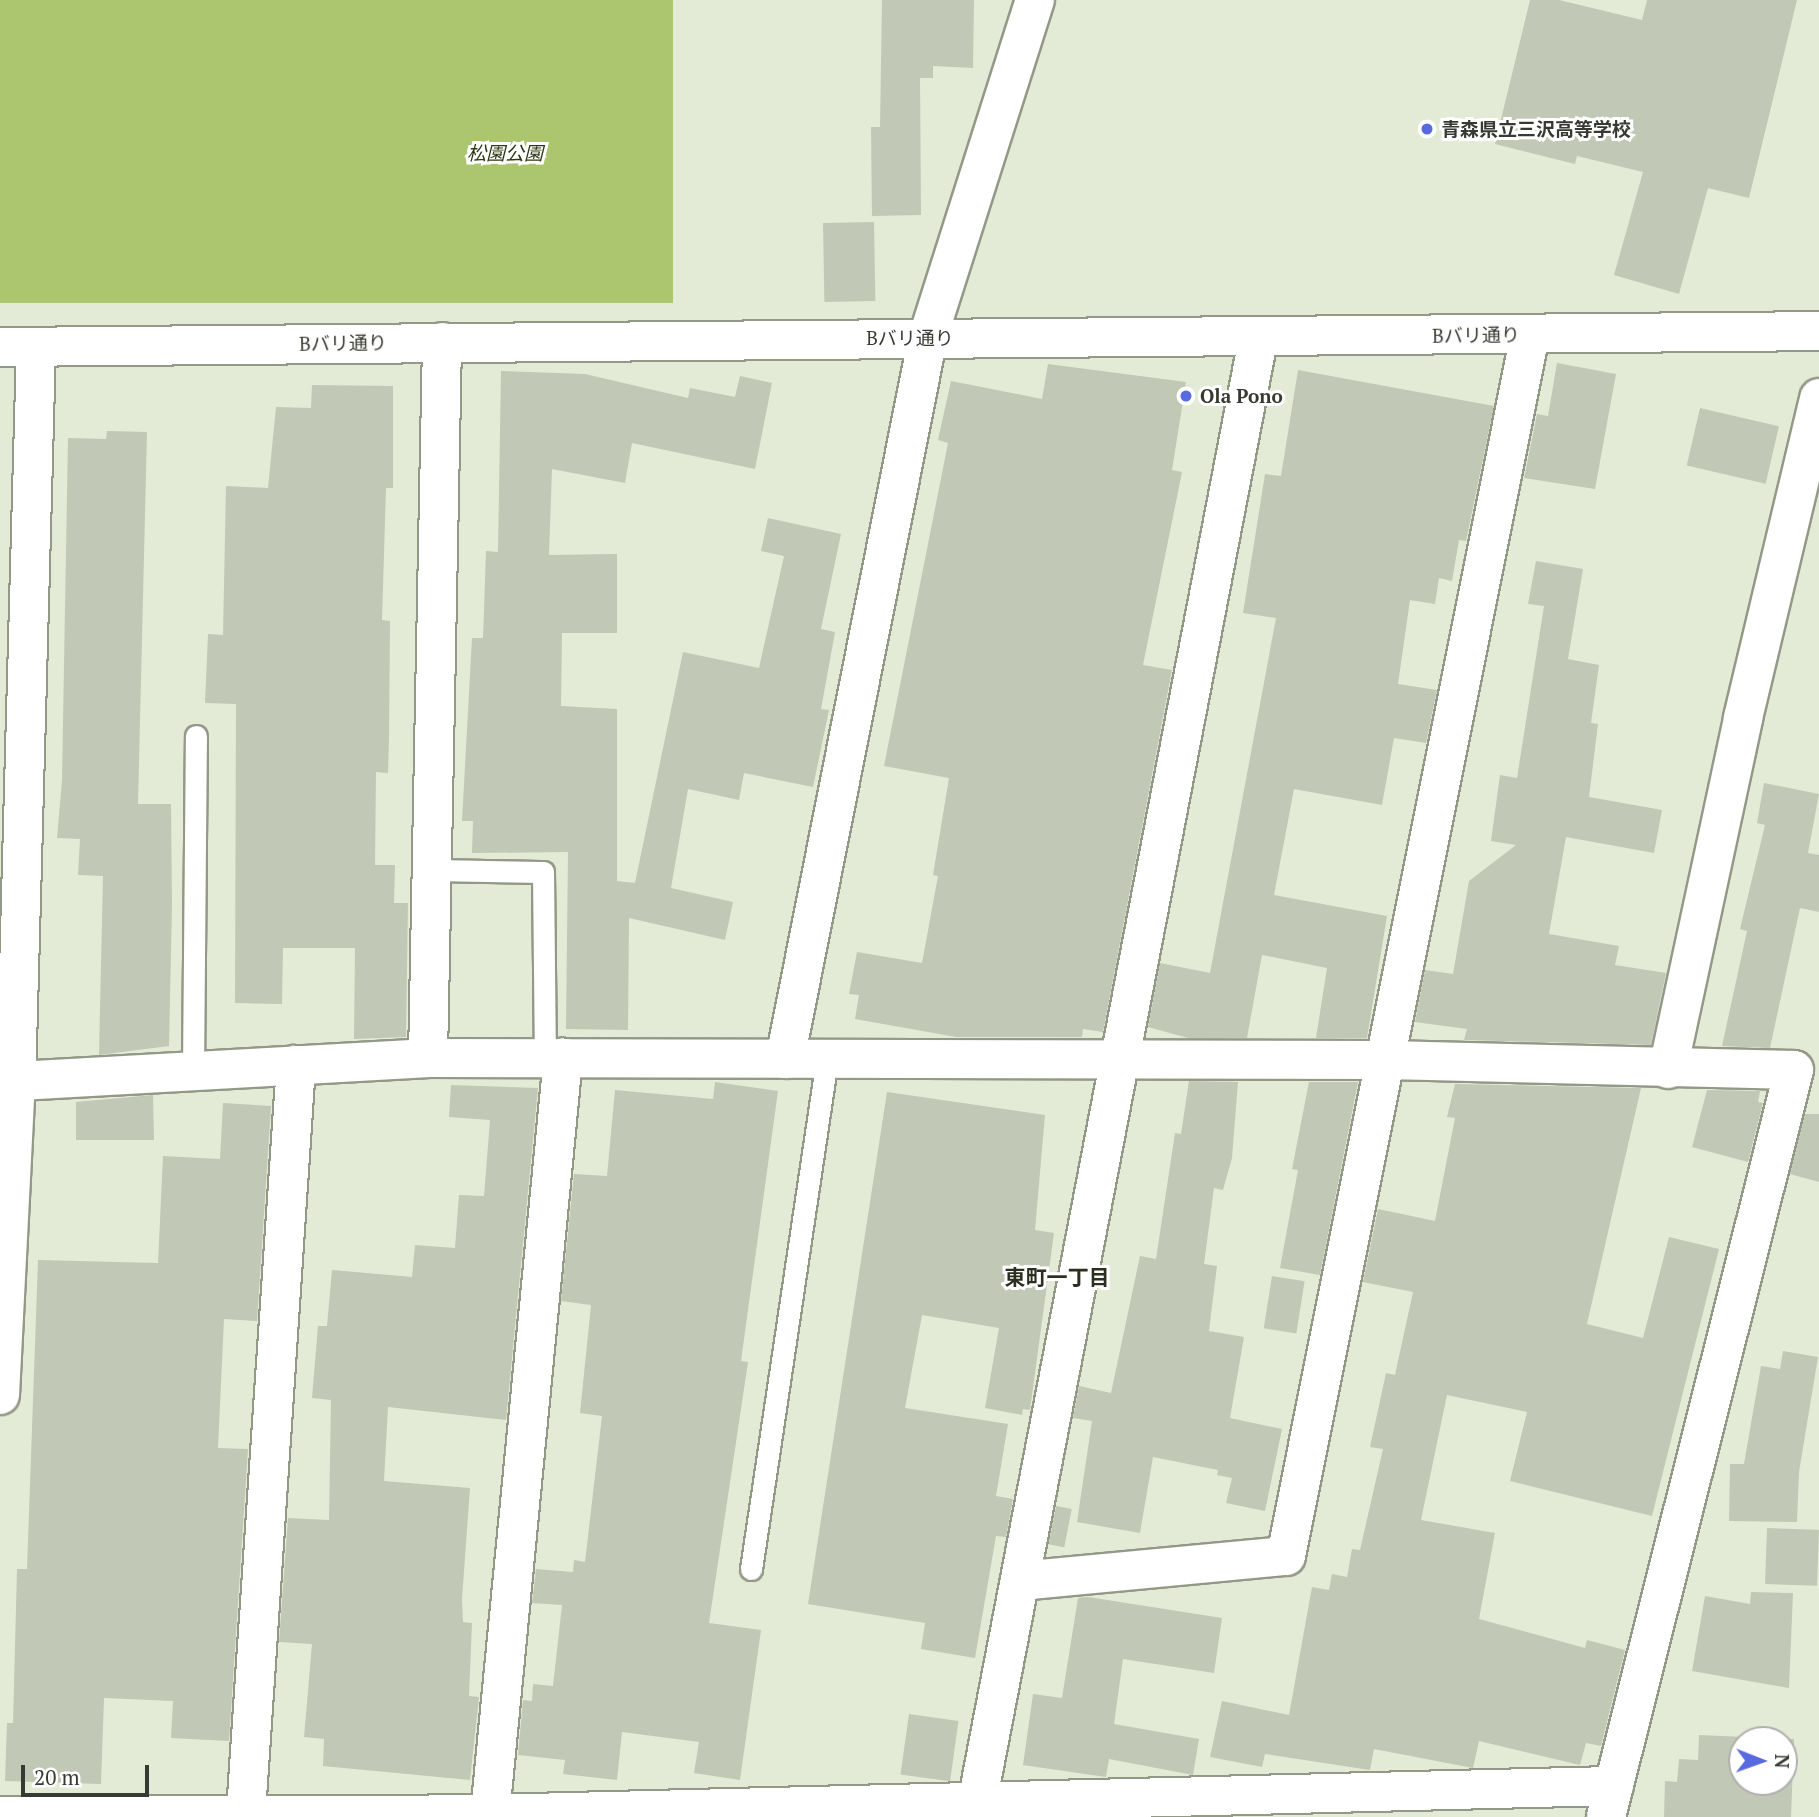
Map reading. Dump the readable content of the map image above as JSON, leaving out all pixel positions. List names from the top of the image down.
{
  "streets": {
    "street": ["Bバリ通り"]
  },
  "districts": ["東町一丁目"],
  "parks": ["松園公園"],
  "places": ["青森県立三沢高等学校", "Ola Pono"],
  "scale_bar": "20 m",
  "north": "right"
}
